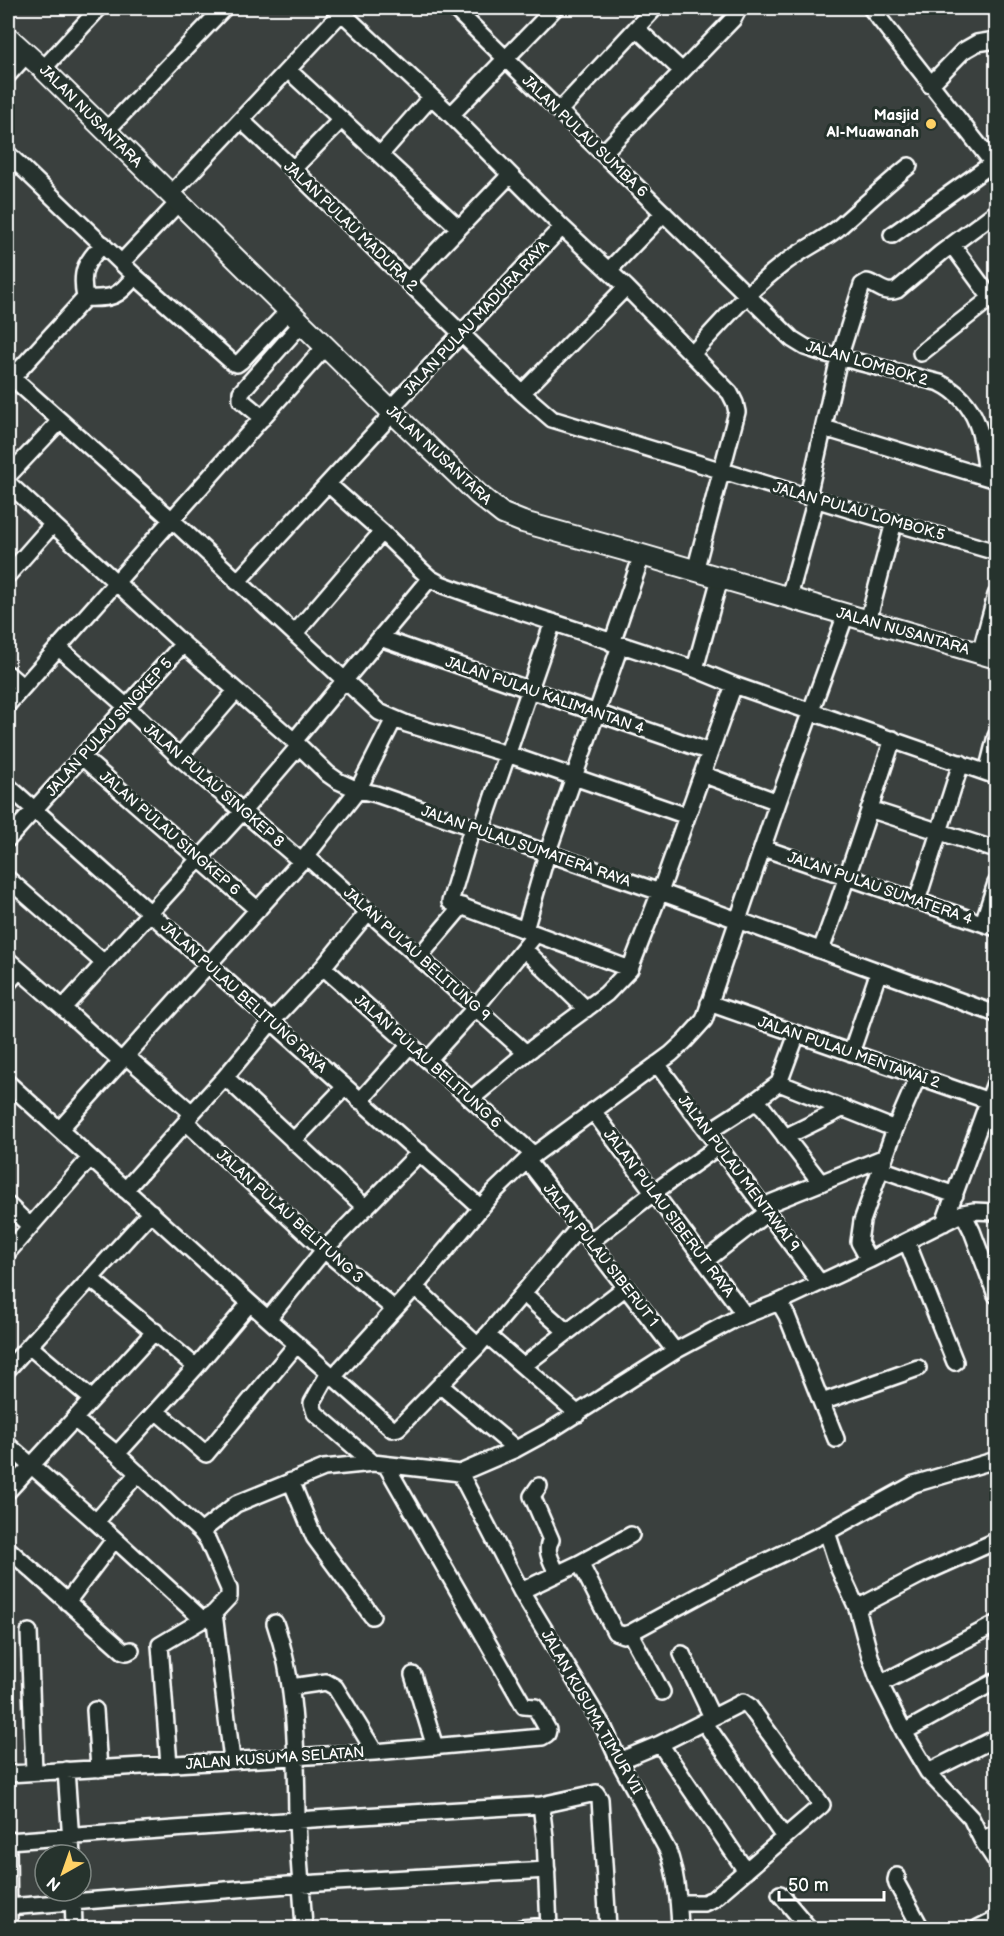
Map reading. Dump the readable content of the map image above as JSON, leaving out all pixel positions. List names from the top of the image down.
{
  "streets": {
    "street": [
      "JALAN NUSANTARA",
      "JALAN PULAU SUMBA 6",
      "JALAN PULAU MADURA 2",
      "JALAN PULAU MADURA RAYA",
      "JALAN LOMBOK 2",
      "JALAN PULAU LOMBOK.5",
      "JALAN PULAU KALIMANTAN 4",
      "JALAN PULAU SINGKEP 5",
      "JALAN PULAU SINGKEP 8",
      "JALAN PULAU SINGKEP 6",
      "JALAN PULAU SUMATERA RAYA",
      "JALAN PULAU SUMATERA 4",
      "JALAN PULAU BELITUNG 9",
      "JALAN PULAU BELITUNG RAYA",
      "JALAN PULAU MENTAWAI 2",
      "JALAN PULAU BELITUNG 6",
      "JALAN PULAU MENTAWAI 9",
      "JALAN PULAU SIBERUT RAYA",
      "JALAN PULAU BELITUNG 3",
      "JALAN PULAU SIBERUT 1",
      "JALAN KUSUMA TIMUR VII",
      "JALAN KUSUMA SELATAN"
    ]
  },
  "crossings": [
    ["JALAN NUSANTARA", "JALAN PULAU MADURA RAYA"],
    ["JALAN PULAU SUMBA 6", "JALAN LOMBOK 2"],
    ["JALAN PULAU MADURA 2", "JALAN PULAU MADURA RAYA"],
    ["JALAN PULAU MADURA 2", "JALAN PULAU LOMBOK.5"],
    ["JALAN PULAU SINGKEP 5", "JALAN PULAU SINGKEP 8"],
    ["JALAN PULAU SINGKEP 5", "JALAN PULAU SINGKEP 6"],
    ["JALAN PULAU SINGKEP 5", "JALAN PULAU SUMATERA RAYA"],
    ["JALAN PULAU SINGKEP 5", "JALAN PULAU BELITUNG RAYA"],
    ["JALAN PULAU SINGKEP 8", "JALAN PULAU BELITUNG 9"],
    ["JALAN PULAU BELITUNG 6", "JALAN PULAU SIBERUT 1"]
  ],
  "places": ["Masjid Al-Muawanah"],
  "scale_bar": "50 m",
  "north": "bottom left"
}
